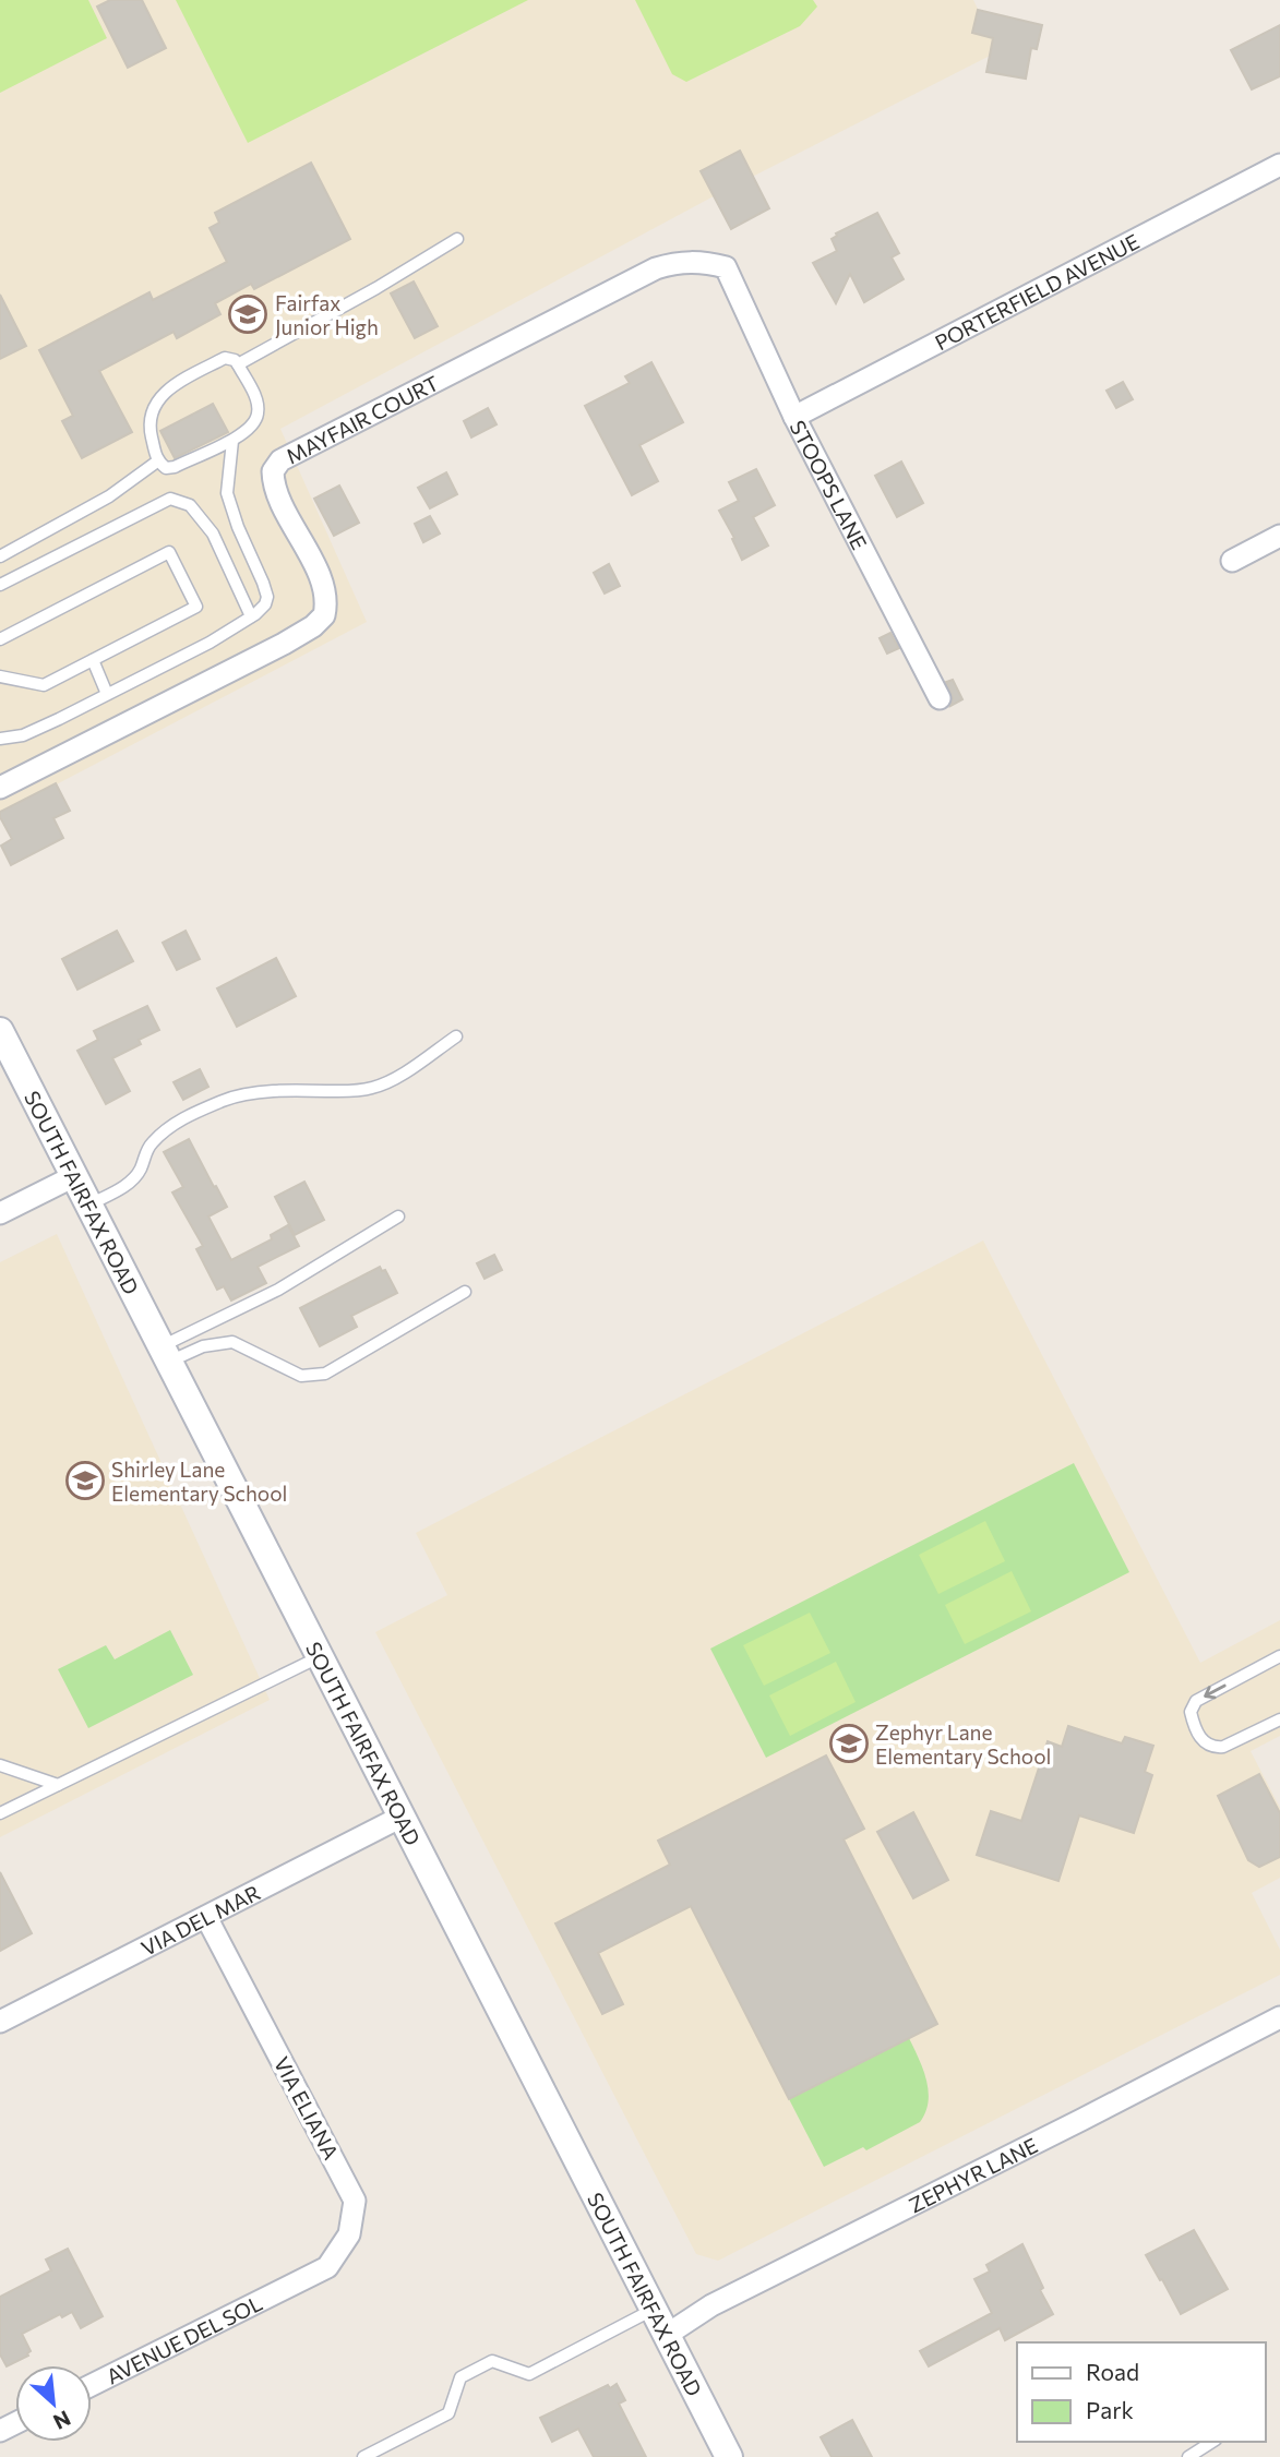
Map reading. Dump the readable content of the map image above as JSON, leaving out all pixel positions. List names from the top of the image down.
{
  "streets": {
    "street": [
      "PORTERFIELD AVENUE",
      "MAYFAIR COURT",
      "STOOPS LANE",
      "SOUTH FAIRFAX ROAD",
      "VIA DEL MAR",
      "VIA ELIANA",
      "ZEPHYR LANE",
      "AVENUE DEL SOL"
    ]
  },
  "crossings": [
    ["PORTERFIELD AVENUE", "STOOPS LANE"],
    ["MAYFAIR COURT", "STOOPS LANE"],
    ["SOUTH FAIRFAX ROAD", "VIA DEL MAR"],
    ["SOUTH FAIRFAX ROAD", "ZEPHYR LANE"],
    ["VIA DEL MAR", "VIA ELIANA"],
    ["VIA ELIANA", "AVENUE DEL SOL"]
  ],
  "places": {
    "school or university": ["Fairfax Junior High", "Shirley Lane Elementary School", "Zephyr Lane Elementary School"]
  },
  "legend": ["Road", "Park"],
  "north": "bottom right"
}
